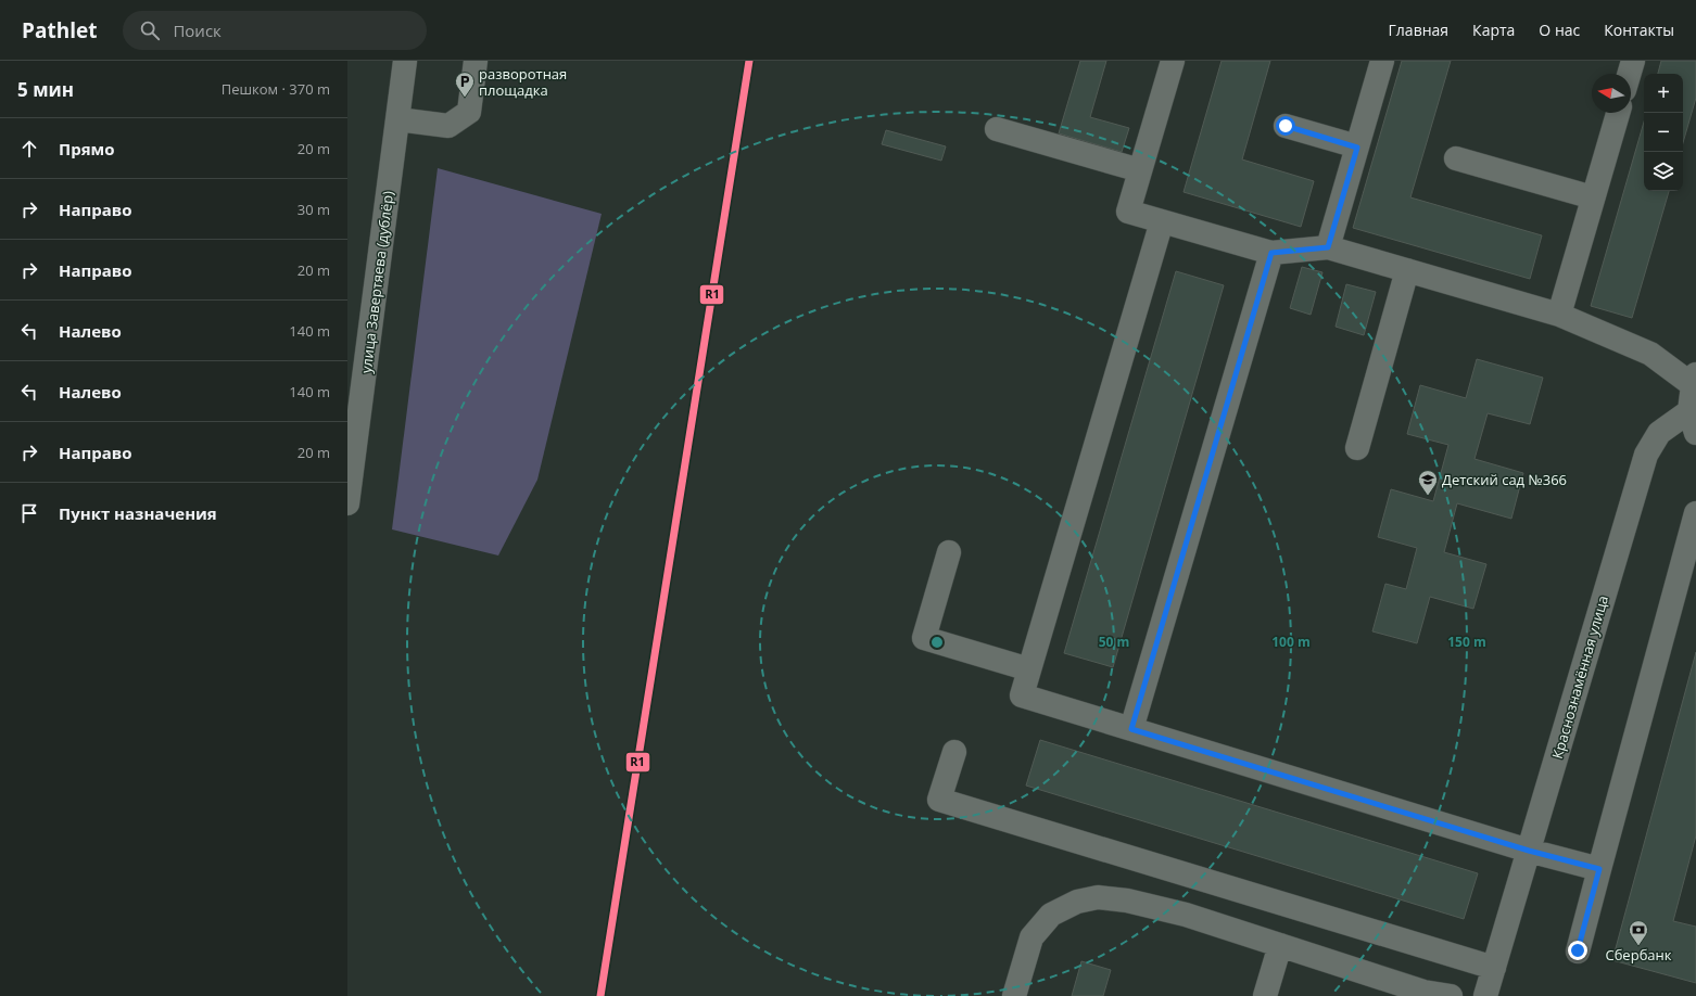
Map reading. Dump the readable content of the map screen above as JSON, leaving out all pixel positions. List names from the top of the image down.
{
  "streets": {
    "street": ["улица Завертяева (дублёр)", "Краснознамённая улица"]
  },
  "places": {
    "parking": ["разворотная площадка"],
    "school or university": ["Детский сад №366"],
    "bank": ["Сбербанк"]
  },
  "lines": ["transit line R1"],
  "north": "left",
  "page": {
    "header": "Pathlet",
    "search": "Поиск",
    "nav": [
      "Главная",
      "Карта",
      "О нас",
      "Контакты"
    ],
    "heading": ["5 мин", "Пешком · 370 m"],
    "map_buttons": ["+", "−"],
    "list": [
      ["Прямо", "20 m"],
      ["Направо", "30 m"],
      ["Направо", "20 m"],
      ["Налево", "140 m"],
      ["Налево", "140 m"],
      ["Направо", "20 m"],
      "Пункт назначения"
    ]
  },
  "rings": ["50 m", "100 m", "150 m"]
}
